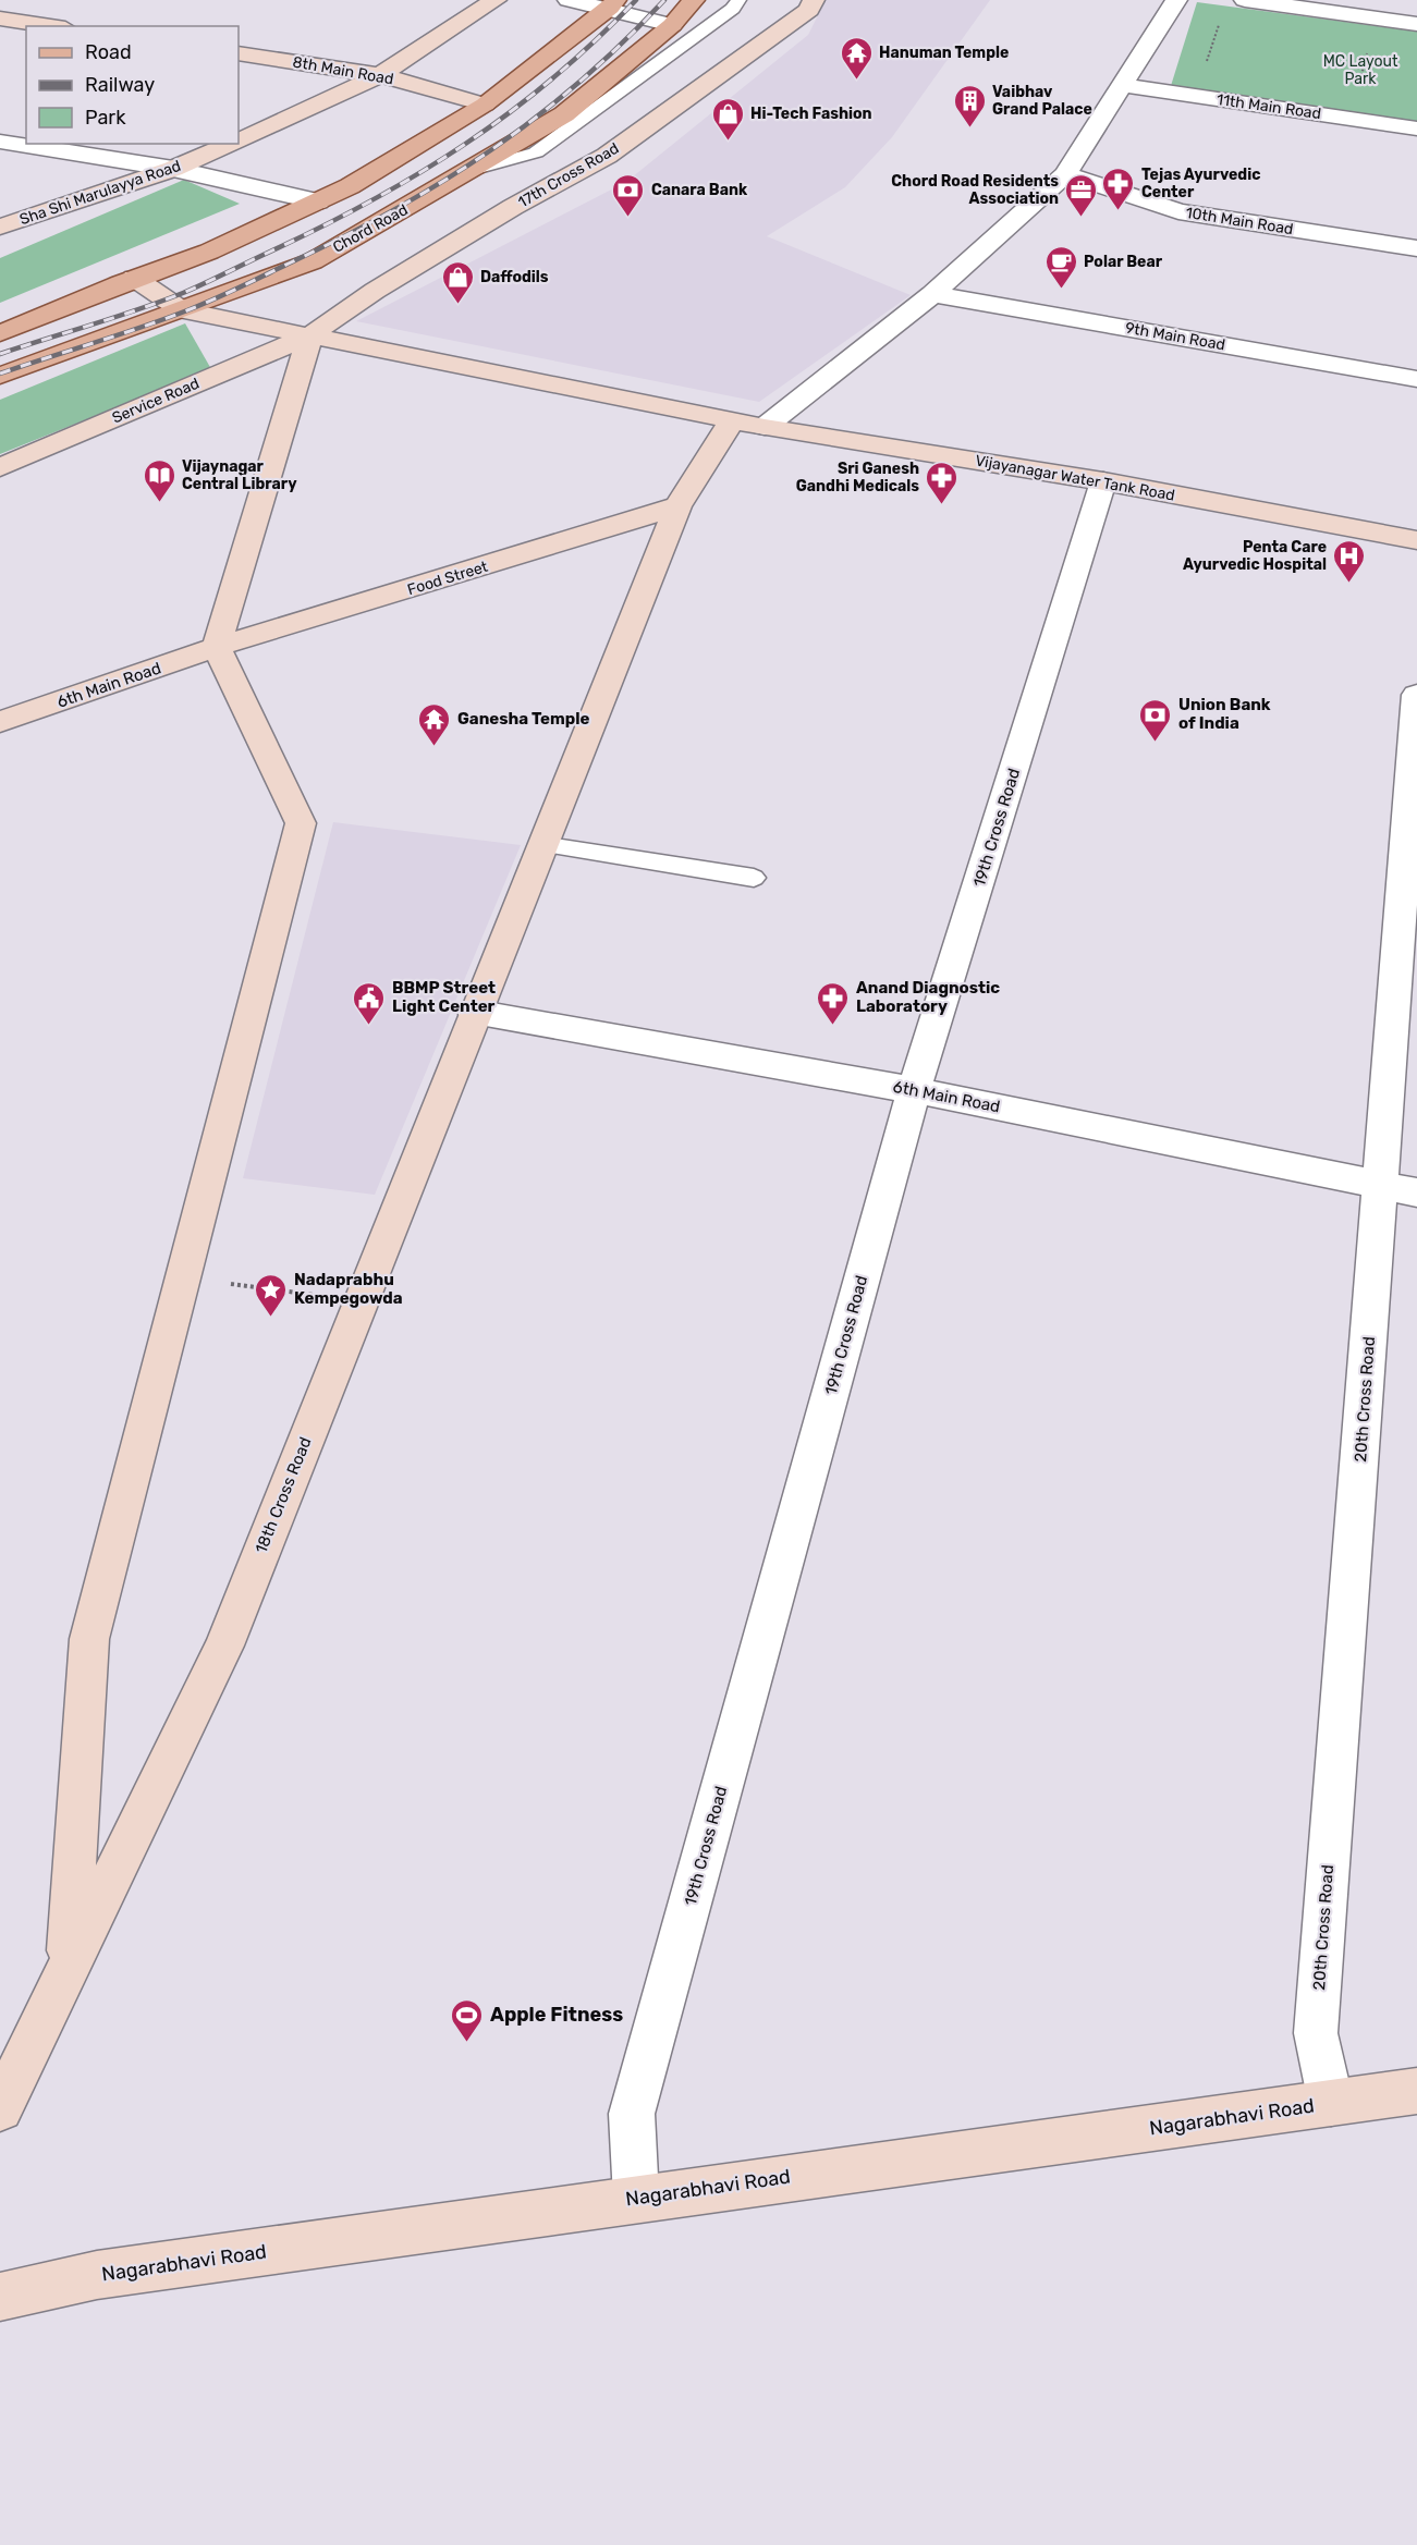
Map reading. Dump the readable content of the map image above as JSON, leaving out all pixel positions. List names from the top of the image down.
{
  "streets": {
    "main road": [
      "8th Main Road",
      "17th Cross Road",
      "Sha Shi Marulayya Road",
      "Chord Road",
      "Service Road",
      "Vijayanagar Water Tank Road",
      "Food Street",
      "6th Main Road",
      "18th Cross Road",
      "Nagarabhavi Road"
    ],
    "street": [
      "11th Main Road",
      "10th Main Road",
      "9th Main Road",
      "19th Cross Road",
      "20th Cross Road"
    ]
  },
  "crossings": [
    ["8th Main Road", "Sha Shi Marulayya Road"],
    ["17th Cross Road", "Service Road"],
    ["17th Cross Road", "Vijayanagar Water Tank Road"],
    ["Chord Road", "Vijayanagar Water Tank Road"],
    ["Service Road", "Vijayanagar Water Tank Road"],
    ["Vijayanagar Water Tank Road", "19th Cross Road"],
    ["Vijayanagar Water Tank Road", "18th Cross Road"],
    ["Food Street", "6th Main Road"],
    ["Food Street", "18th Cross Road"],
    ["6th Main Road", "19th Cross Road"],
    ["6th Main Road", "20th Cross Road"],
    ["6th Main Road", "18th Cross Road"],
    ["19th Cross Road", "Nagarabhavi Road"],
    ["20th Cross Road", "Nagarabhavi Road"]
  ],
  "parks": ["MC Layout Park"],
  "places": {
    "temple": ["Hanuman Temple", "Ganesha Temple"],
    "building": ["Vaibhav Grand Palace"],
    "shop": ["Hi-Tech Fashion", "Daffodils"],
    "pharmacy": ["Tejas Ayurvedic Center", "Sri Ganesh Gandhi Medicals", "Anand Diagnostic Laboratory"],
    "bank": ["Canara Bank", "Union Bank of India"],
    "office": ["Chord Road Residents Association"],
    "cafe": ["Polar Bear"],
    "library": ["Vijaynagar Central Library"],
    "hospital": ["Penta Care Ayurvedic Hospital"],
    "public building": ["BBMP Street Light Center"],
    "place": ["Nadaprabhu Kempegowda"],
    "sports": ["Apple Fitness"]
  },
  "legend": ["Road", "Railway", "Park"]
}
